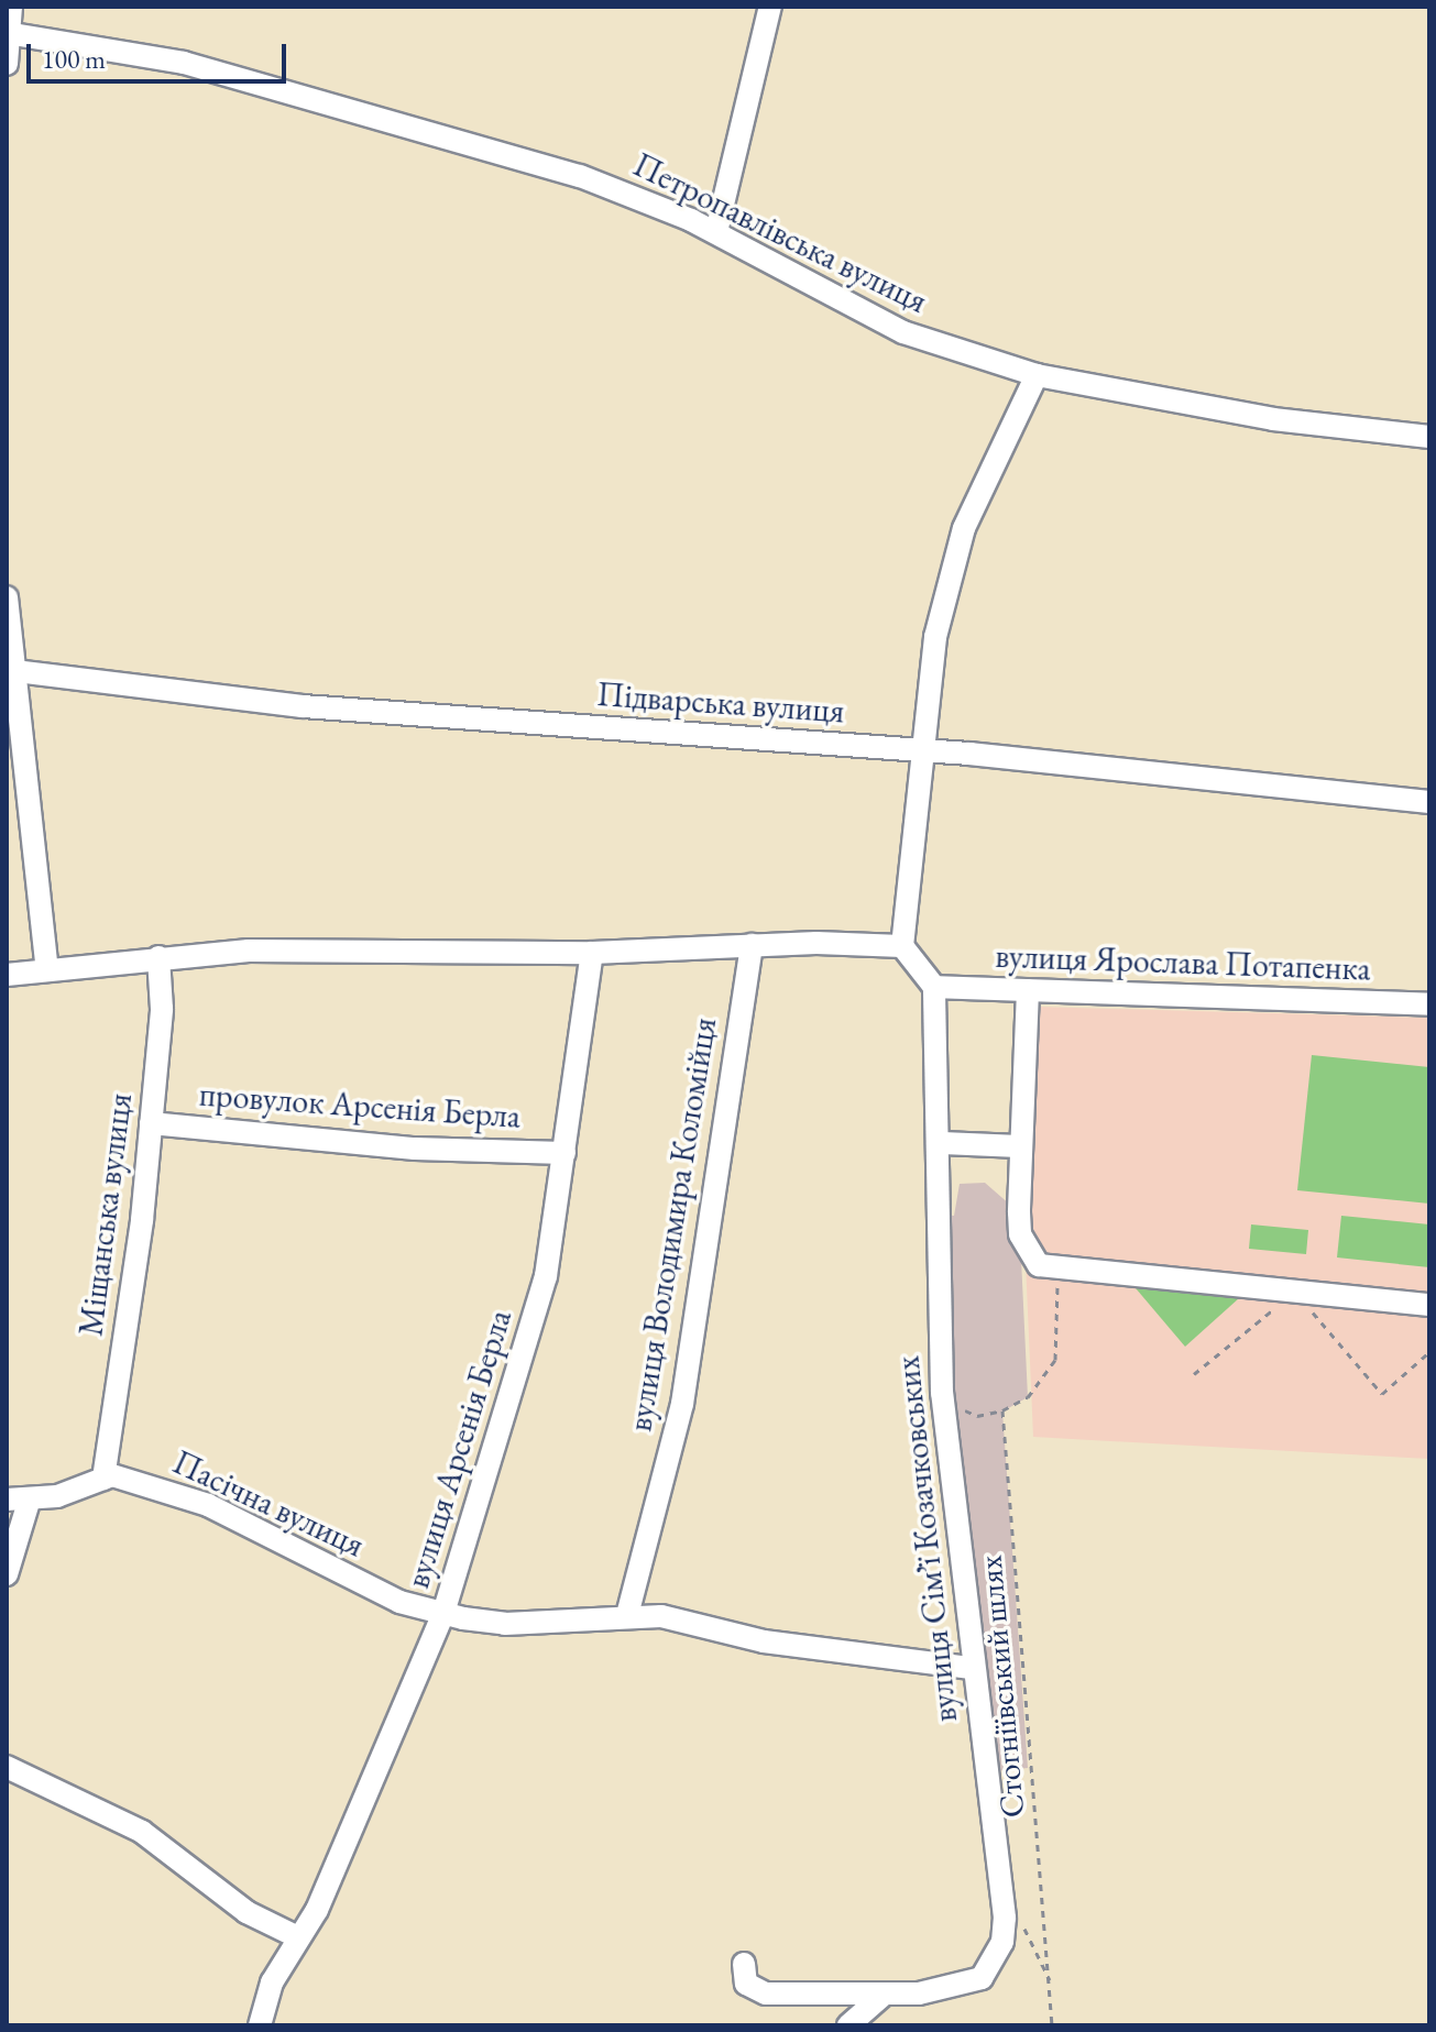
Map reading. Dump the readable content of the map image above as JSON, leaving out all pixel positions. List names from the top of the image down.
{
  "streets": {
    "street": [
      "Петропавлівська вулиця",
      "Підварська вулиця",
      "вулиця Ярослава Потапенка",
      "провулок Арсенія Берла",
      "Міщанська вулиця",
      "вулиця Володимира Коломійця",
      "вулиця Арсенія Берла",
      "Пасічна вулиця",
      "вулиця Сімʼї Козачковських"
    ],
    "path": ["Стогніївський шлях"]
  },
  "crossings": [
    ["вулиця Ярослава Потапенка", "вулиця Сімʼї Козачковських"],
    ["провулок Арсенія Берла", "Міщанська вулиця"],
    ["провулок Арсенія Берла", "вулиця Арсенія Берла"],
    ["Міщанська вулиця", "Пасічна вулиця"],
    ["вулиця Володимира Коломійця", "Пасічна вулиця"],
    ["вулиця Арсенія Берла", "Пасічна вулиця"],
    ["Пасічна вулиця", "вулиця Сімʼї Козачковських"]
  ],
  "scale_bar": "100 m"
}
